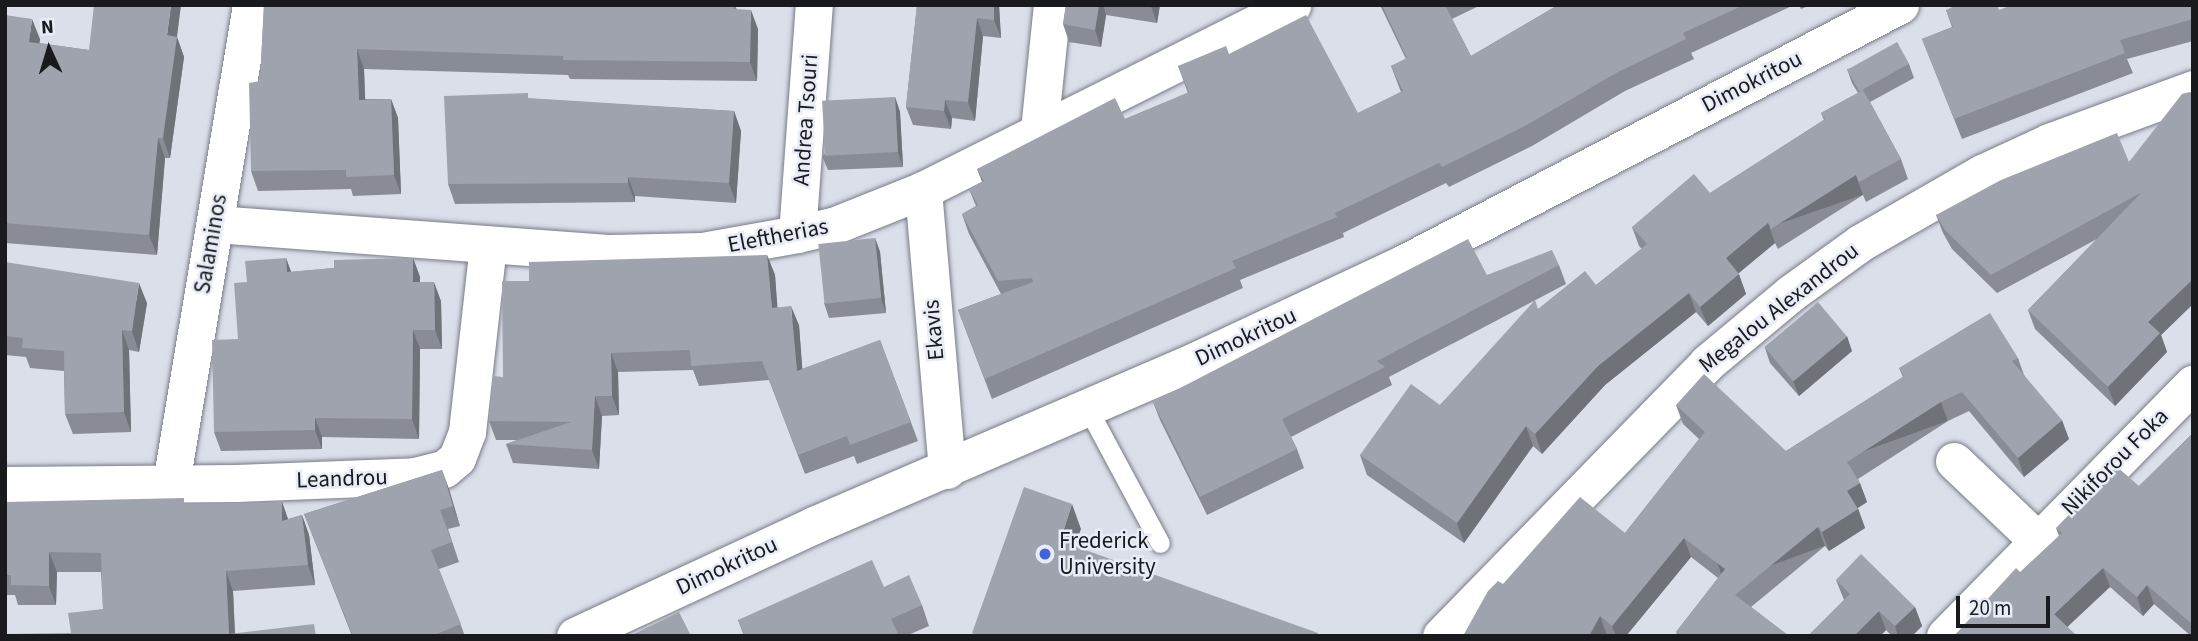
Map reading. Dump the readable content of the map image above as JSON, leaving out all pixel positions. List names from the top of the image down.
{
  "streets": {
    "street": [
      "Dimokritou",
      "Andrea Tsouri",
      "Eleftherias",
      "Salaminos",
      "Megalou Alexandrou",
      "Ekavis",
      "Nikiforou Foka",
      "Leandrou"
    ]
  },
  "crossings": [
    ["Dimokritou", "Ekavis"],
    ["Andrea Tsouri", "Eleftherias"],
    ["Eleftherias", "Salaminos"],
    ["Eleftherias", "Ekavis"],
    ["Eleftherias", "Leandrou"],
    ["Salaminos", "Leandrou"]
  ],
  "places": ["Frederick University"],
  "scale_bar": "20 m",
  "north": "top"
}
